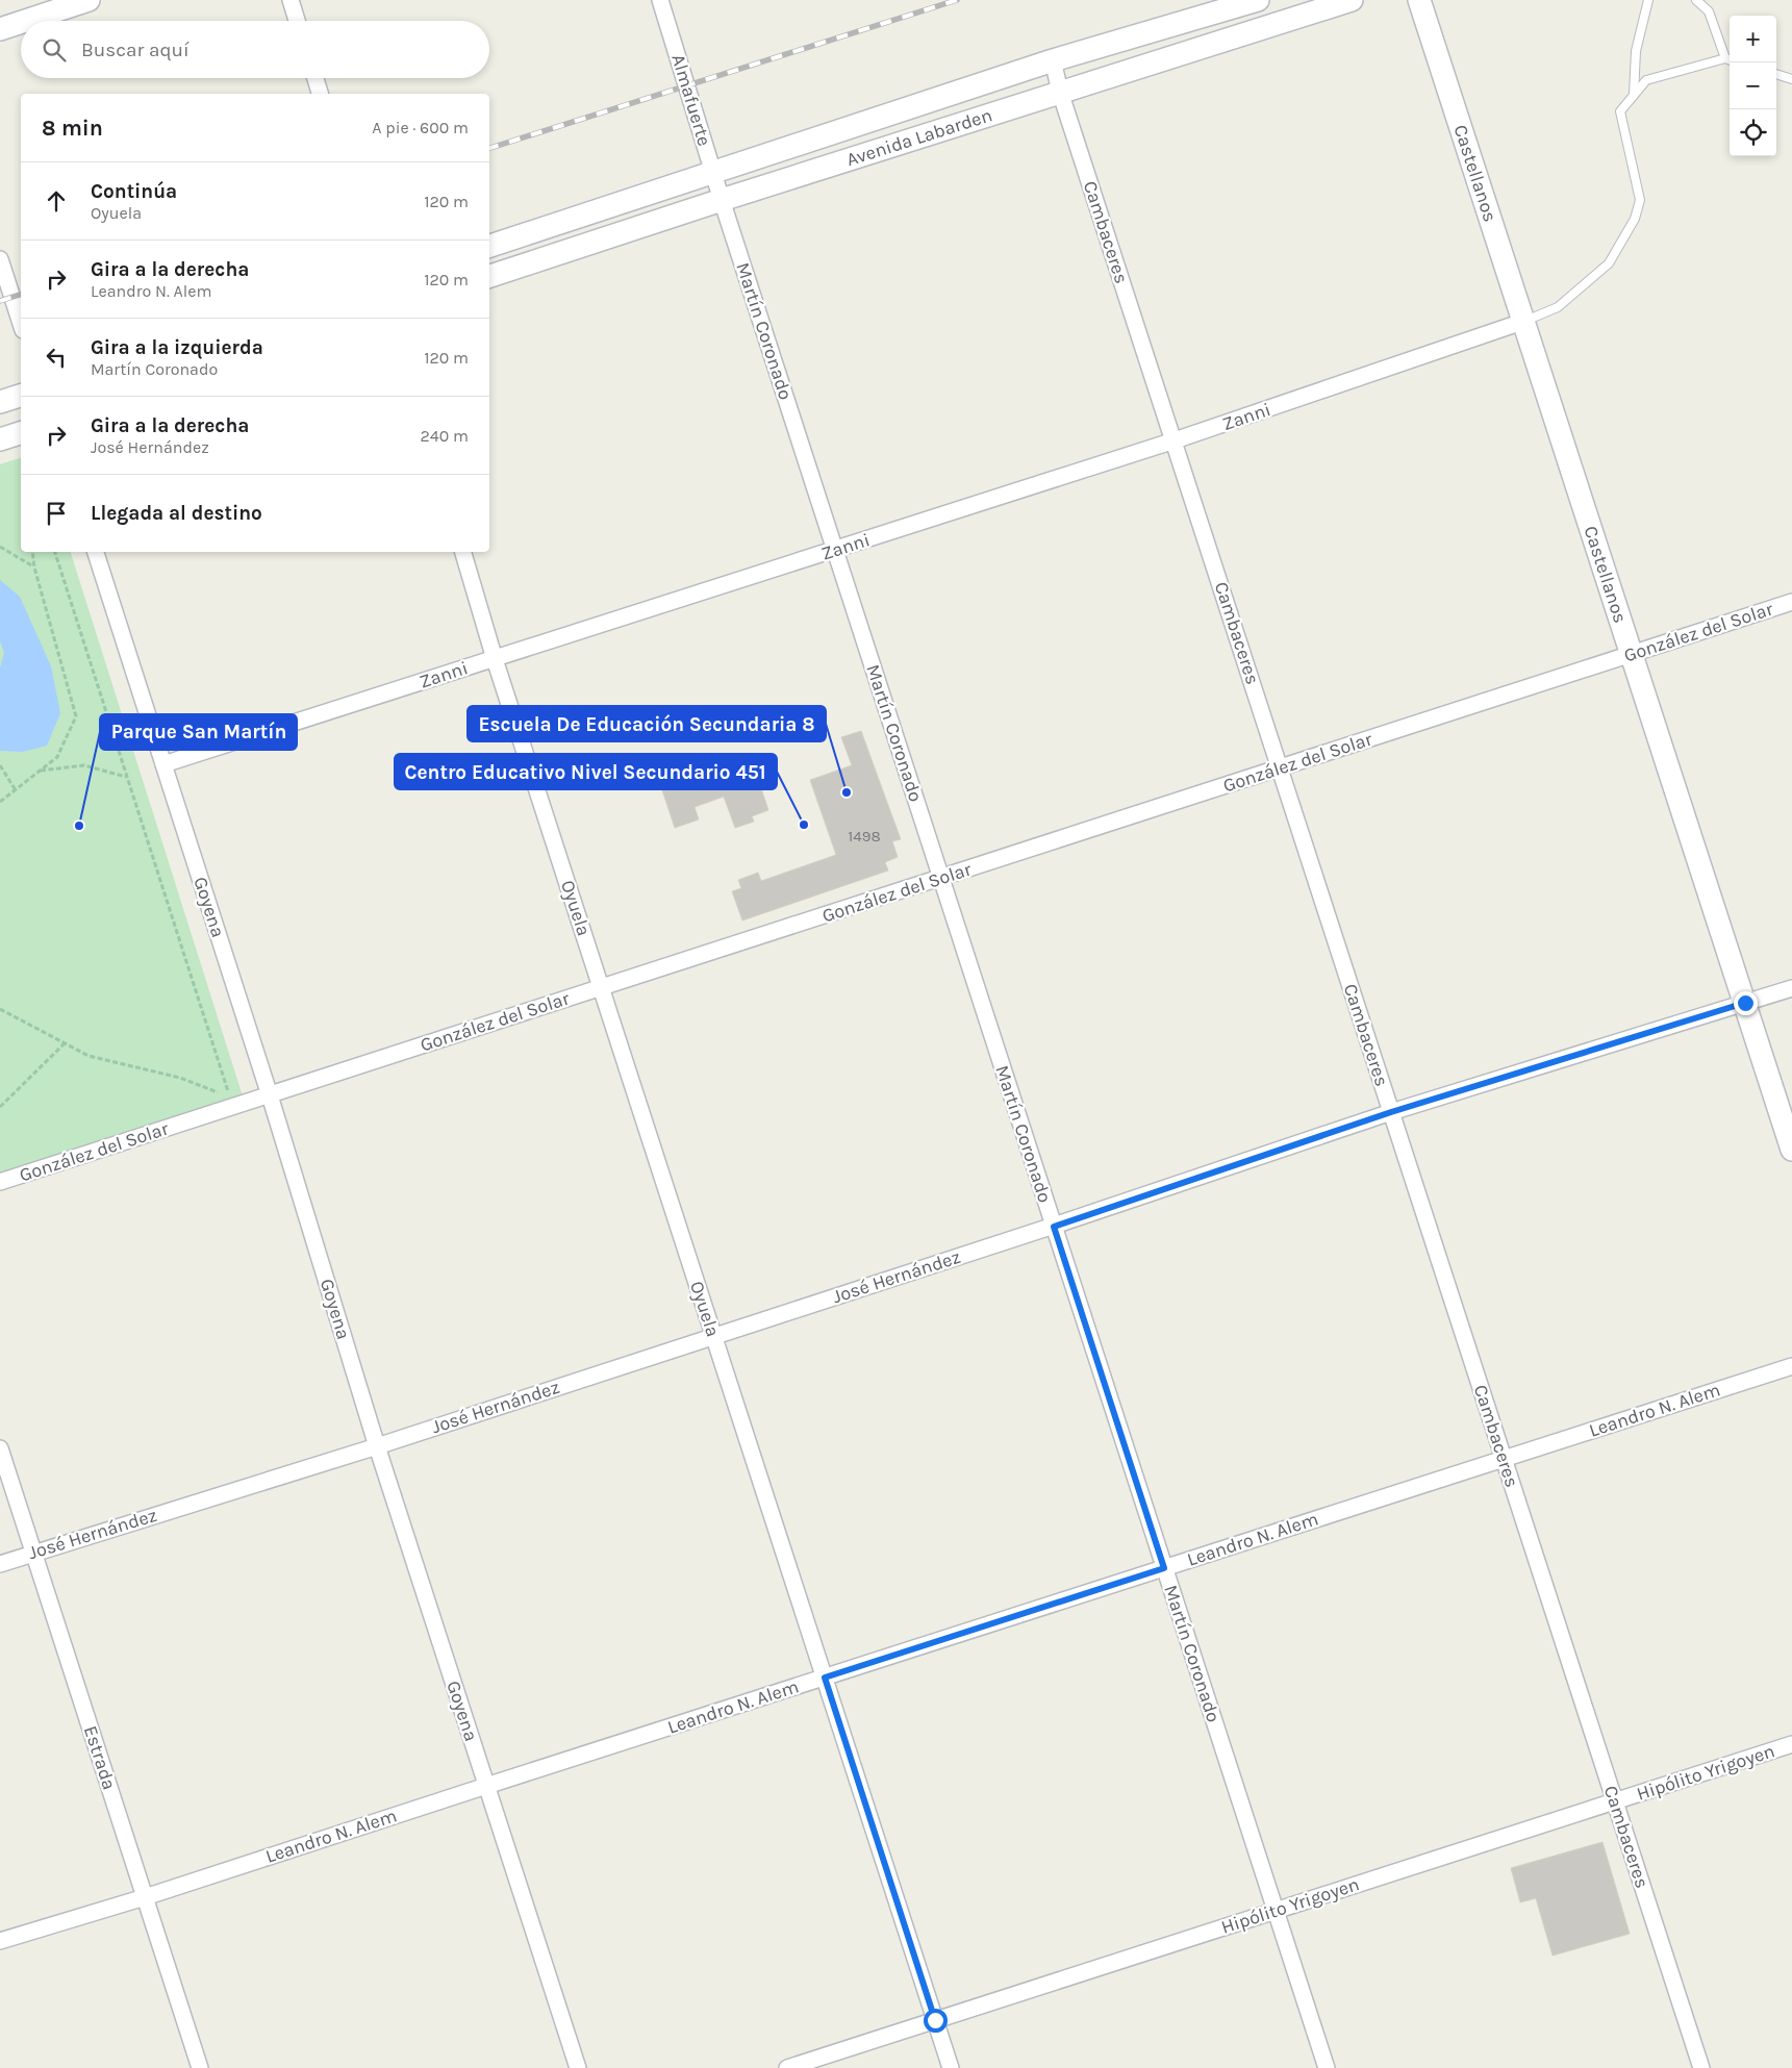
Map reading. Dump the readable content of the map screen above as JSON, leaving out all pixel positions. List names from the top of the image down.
{
  "streets": {
    "street": [
      "Almafuerte",
      "Avenida Labarden",
      "Castellanos",
      "Cambaceres",
      "Martín Coronado",
      "Zanni",
      "González del Solar",
      "Goyena",
      "Oyuela",
      "José Hernández",
      "Leandro N. Alem",
      "Estrada",
      "Hipólito Yrigoyen"
    ]
  },
  "crossings": [
    ["Almafuerte", "Avenida Labarden"],
    ["Almafuerte", "Martín Coronado"],
    ["Avenida Labarden", "Cambaceres"],
    ["Avenida Labarden", "Martín Coronado"],
    ["Castellanos", "Zanni"],
    ["Castellanos", "González del Solar"],
    ["Castellanos", "José Hernández"],
    ["Cambaceres", "Zanni"],
    ["Cambaceres", "González del Solar"],
    ["Cambaceres", "José Hernández"],
    ["Cambaceres", "Leandro N. Alem"],
    ["Cambaceres", "Hipólito Yrigoyen"],
    ["Martín Coronado", "Zanni"],
    ["Martín Coronado", "González del Solar"],
    ["Martín Coronado", "José Hernández"],
    ["Martín Coronado", "Leandro N. Alem"],
    ["Martín Coronado", "Hipólito Yrigoyen"],
    ["Zanni", "Goyena"],
    ["Zanni", "Oyuela"],
    ["González del Solar", "Goyena"],
    ["González del Solar", "Oyuela"],
    ["Goyena", "José Hernández"],
    ["Goyena", "Leandro N. Alem"],
    ["Oyuela", "José Hernández"],
    ["Oyuela", "Leandro N. Alem"],
    ["Oyuela", "Hipólito Yrigoyen"],
    ["José Hernández", "Estrada"],
    ["Leandro N. Alem", "Estrada"]
  ],
  "places": ["Escuela De Educación Secundaria 8", "Centro Educativo Nivel Secundario 451", "Parque San Martín"],
  "house_numbers": ["1498"],
  "page": {
    "map_buttons": ["+", "−"],
    "search": "Buscar aquí",
    "heading": ["8 min", "A pie · 600 m"],
    "list": [
      ["Continúa", "Oyuela", "120 m"],
      ["Gira a la derecha", "Leandro N. Alem", "120 m"],
      ["Gira a la izquierda", "Martín Coronado", "120 m"],
      ["Gira a la derecha", "José Hernández", "240 m"],
      "Llegada al destino"
    ]
  }
}
